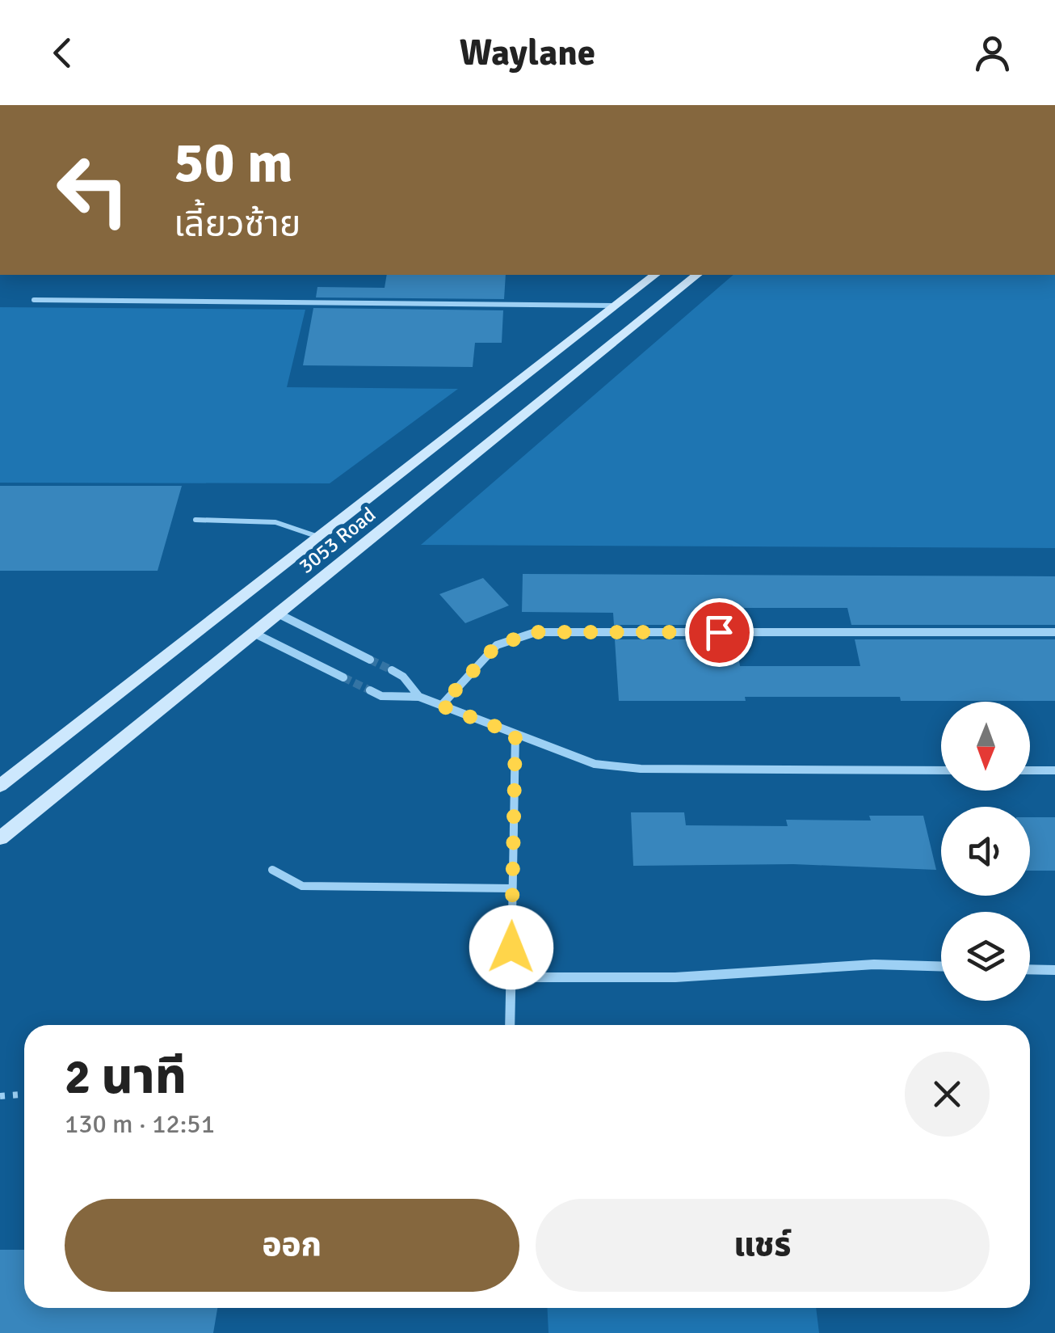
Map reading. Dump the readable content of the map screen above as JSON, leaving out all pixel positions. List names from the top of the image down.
{
  "streets": {
    "main road": ["3053 Road"]
  },
  "north": "bottom",
  "page": {
    "header": "Waylane",
    "turn": ["50 m", "เลี้ยวซ้าย"],
    "heading": ["2 นาที", "130 m · 12:51"],
    "buttons": ["ออก", "แชร์"]
  }
}
